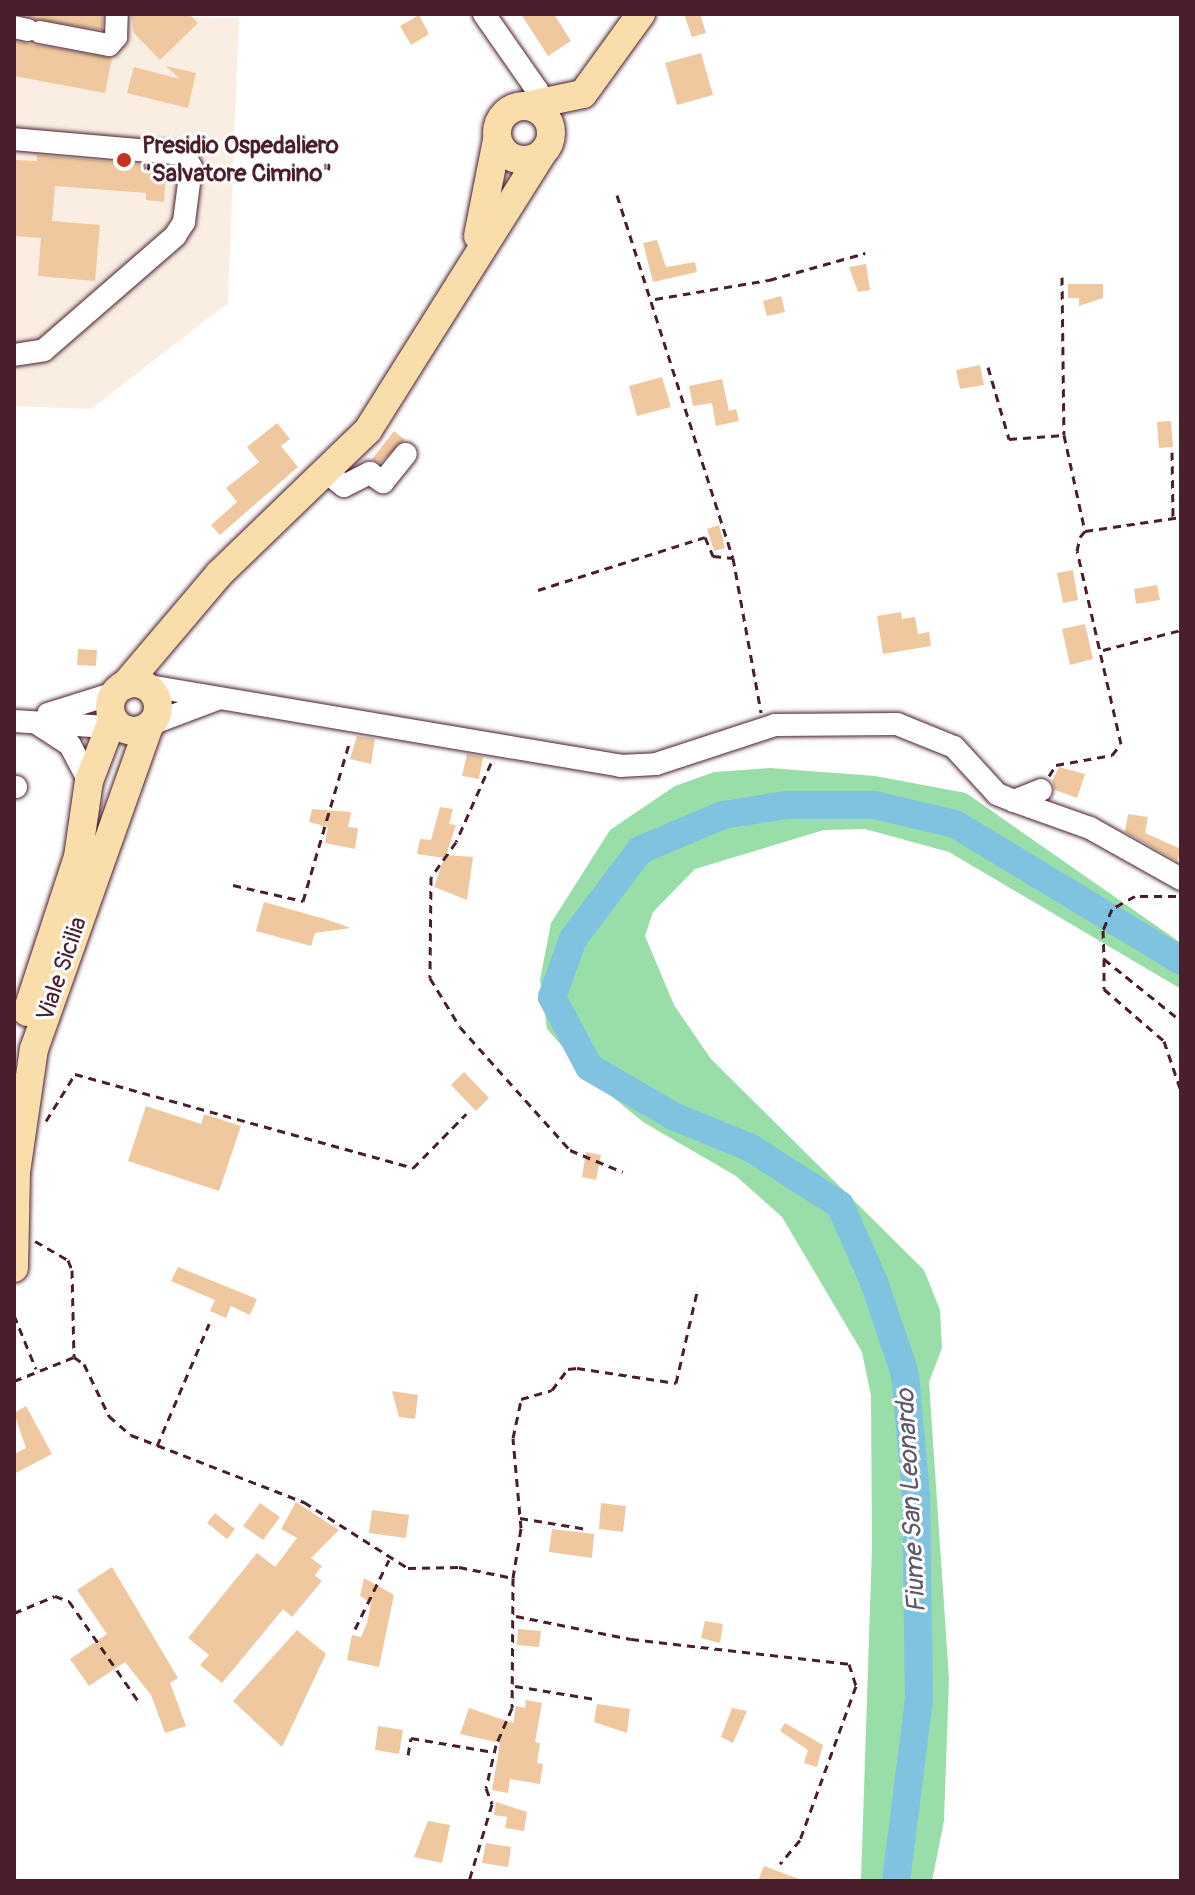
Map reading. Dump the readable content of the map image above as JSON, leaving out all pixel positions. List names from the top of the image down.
{
  "streets": {
    "main road": ["Viale Sicilia"]
  },
  "water": ["Fiume San Leonardo"],
  "places": ["Presidio Ospedaliero \"Salvatore Cimino\""]
}
